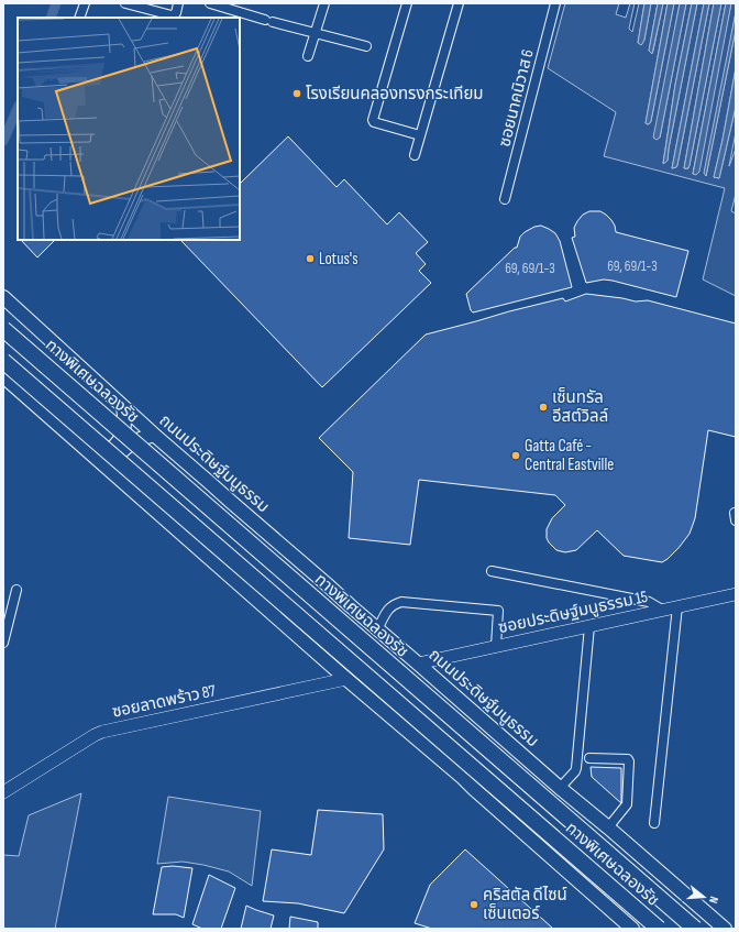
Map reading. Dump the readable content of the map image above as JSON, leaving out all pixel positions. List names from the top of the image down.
{
  "streets": {
    "highway": ["ทางพิเศษฉลองรัช"],
    "main road": ["ถนนประดิษฐ์มนูธรรม"],
    "street": ["ซอยนาคนิวาส 6", "ซอยประดิษฐ์มนูธรรม 15", "ซอยลาดพร้าว 87"]
  },
  "crossings": [
    ["ถนนประดิษฐ์มนูธรรม", "ซอยประดิษฐ์มนูธรรม 15"]
  ],
  "places": [
    "โรงเรียนคลองทรงกระเทียม",
    "Lotus's",
    "เซ็นทรัล อีสต์วิลล์",
    "Gatta Café - Central Eastville",
    "คริสตัล ดีไซน์ เซ็นเตอร์"
  ],
  "house_numbers": ["69, 69/1-3", "69, 69/1-3"],
  "north": "right"
}
